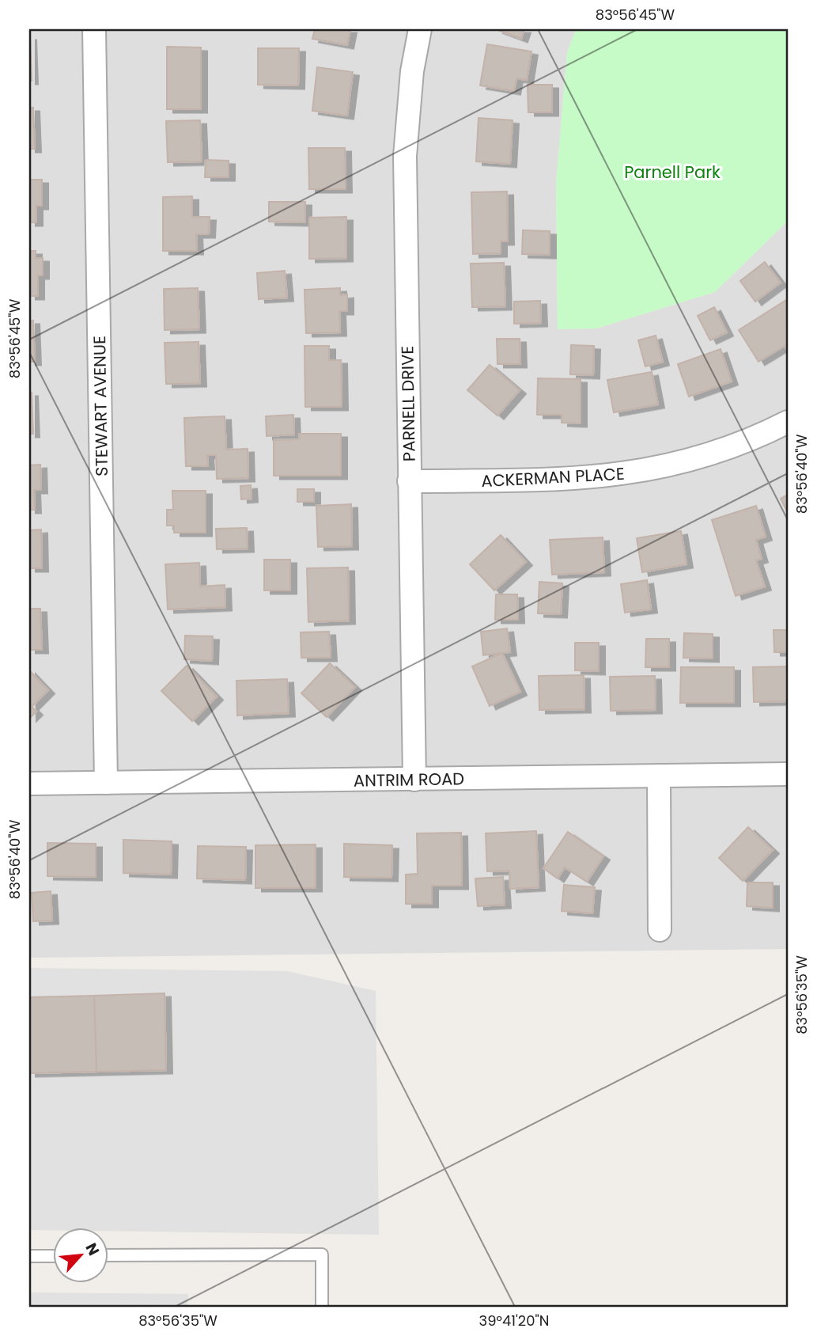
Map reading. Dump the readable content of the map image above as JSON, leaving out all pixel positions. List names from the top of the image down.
{
  "streets": {
    "street": [
      "PARNELL DRIVE",
      "STEWART AVENUE",
      "ACKERMAN PLACE",
      "ANTRIM ROAD"
    ]
  },
  "crossings": [
    ["PARNELL DRIVE", "ACKERMAN PLACE"],
    ["PARNELL DRIVE", "ANTRIM ROAD"],
    ["STEWART AVENUE", "ANTRIM ROAD"]
  ],
  "parks": ["Parnell Park"],
  "north": "top right",
  "coordinates": [
    "83°56'45\"W",
    "83°56'40\"W",
    "83°56'35\"W",
    "39°41'20\"N"
  ]
}
